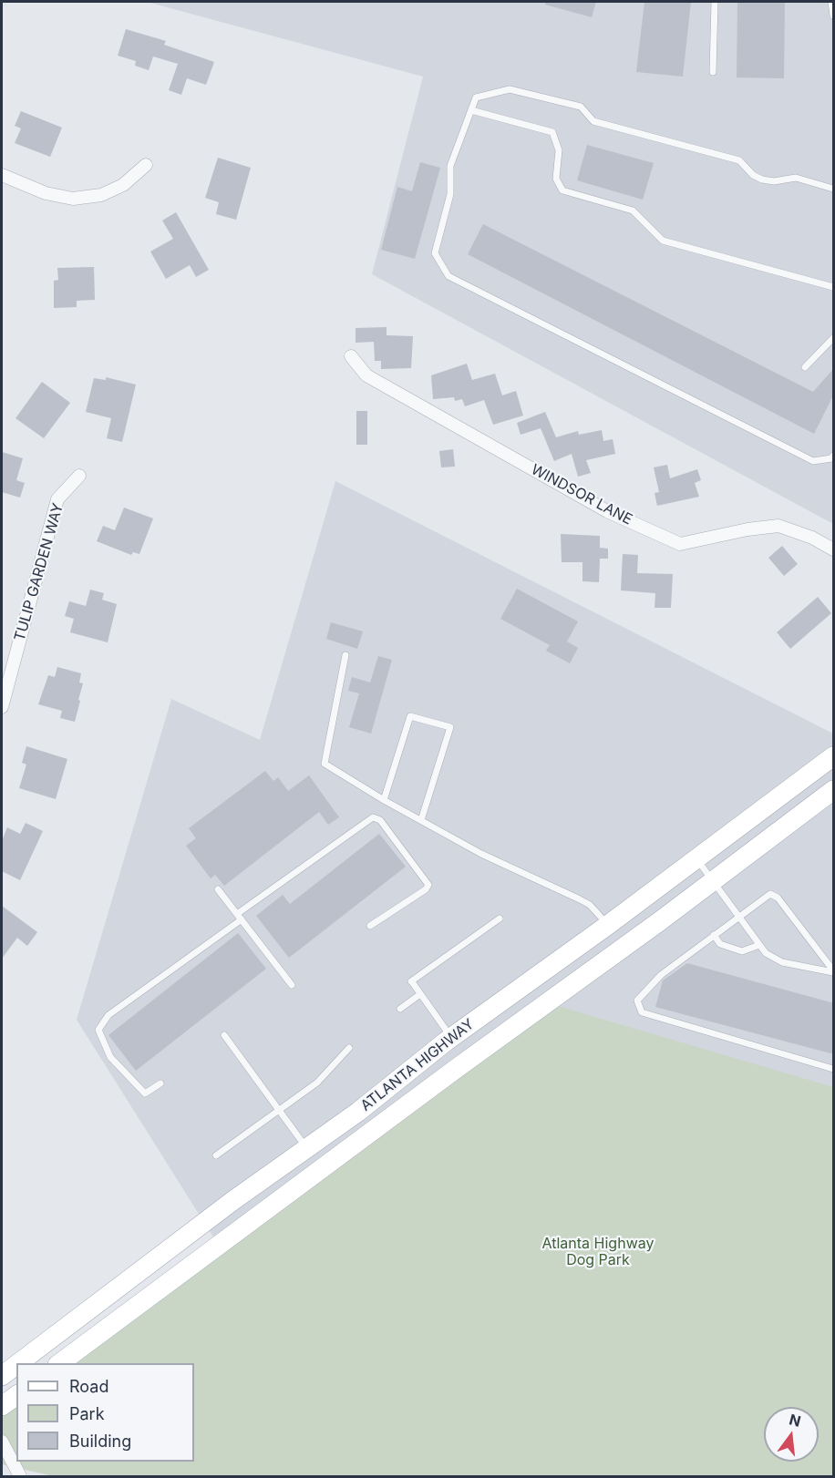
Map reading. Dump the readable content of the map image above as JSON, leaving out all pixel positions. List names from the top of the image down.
{
  "streets": {
    "main road": ["ATLANTA HIGHWAY"],
    "street": ["WINDSOR LANE", "TULIP GARDEN WAY"]
  },
  "parks": ["Atlanta Highway Dog Park"],
  "legend": ["Road", "Park", "Building"],
  "north": "top"
}
